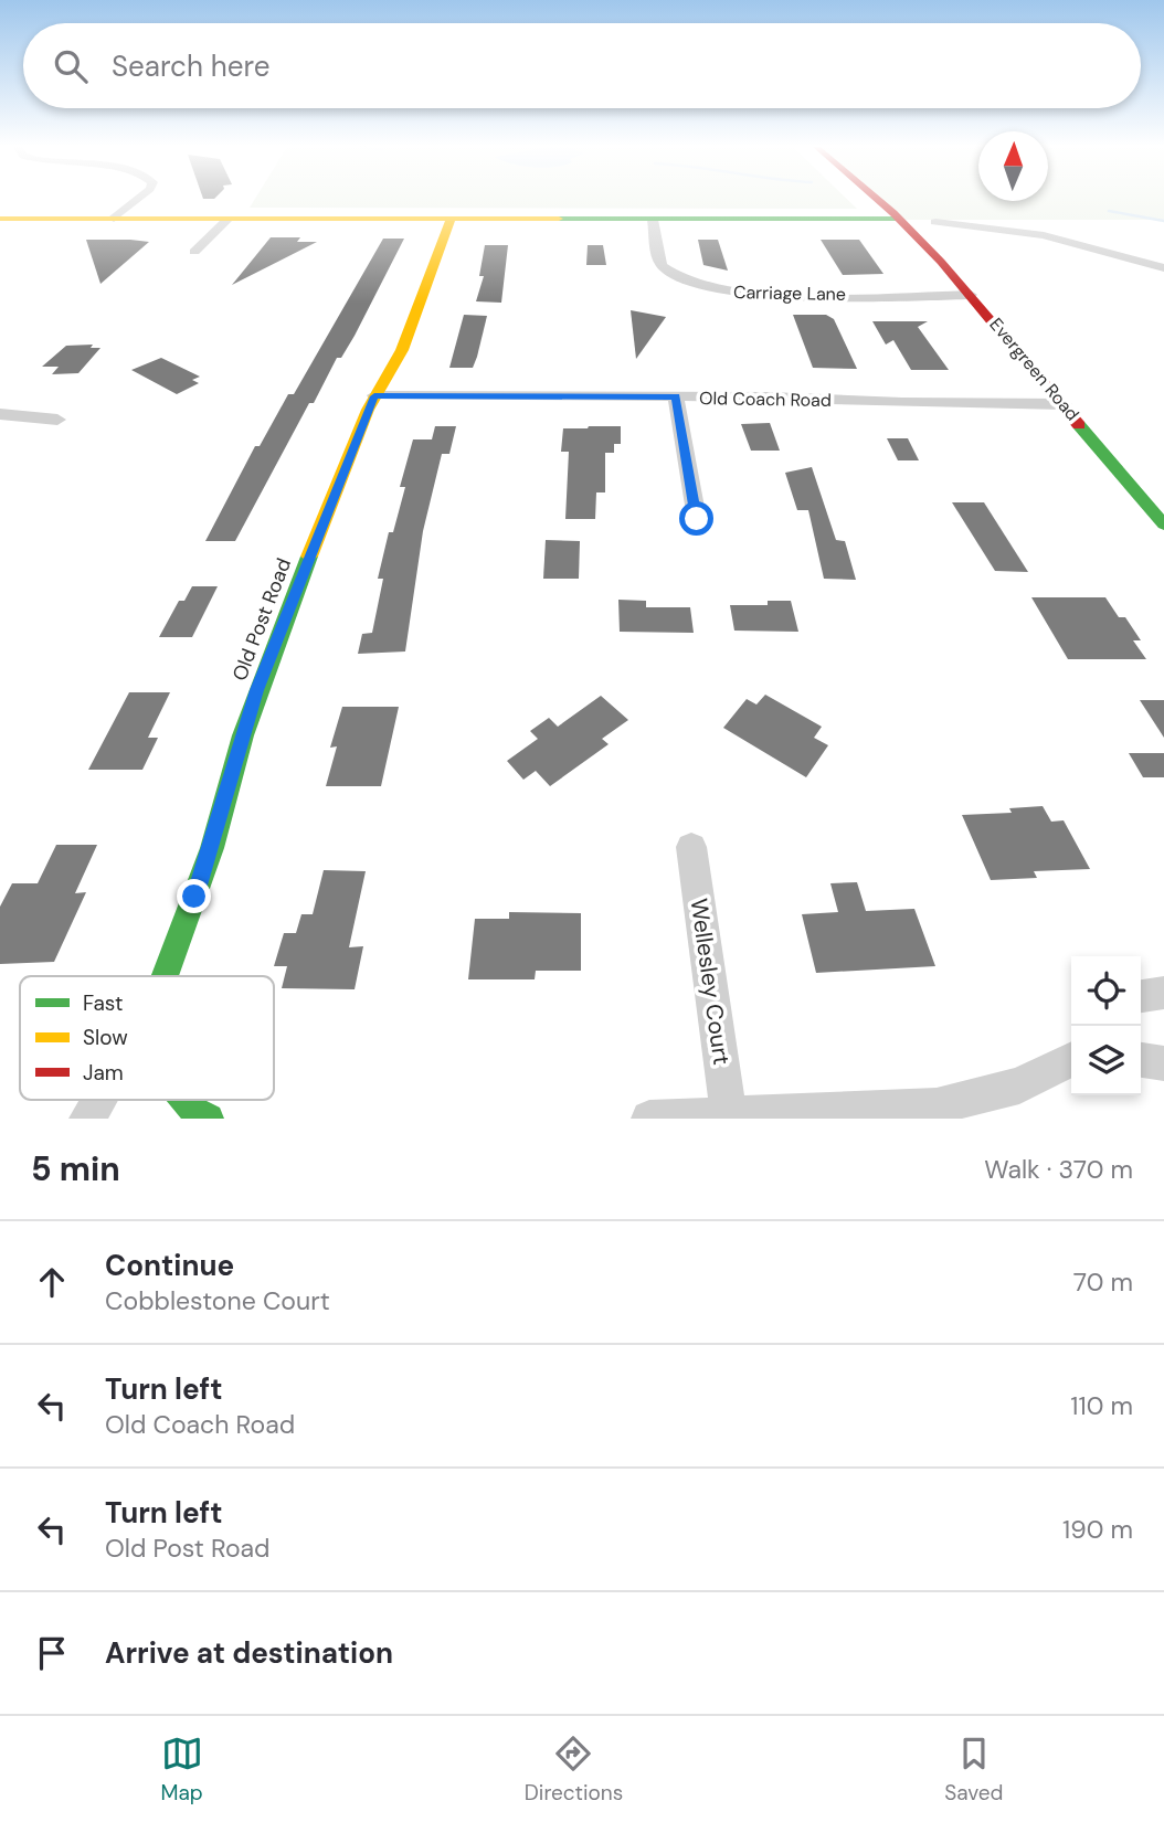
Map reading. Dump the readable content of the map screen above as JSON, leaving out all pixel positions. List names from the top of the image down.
{
  "streets": {
    "street": [
      "Carriage Lane",
      "Evergreen Road",
      "Old Coach Road",
      "Old Post Road",
      "Wellesley Court"
    ]
  },
  "crossings": [
    ["Carriage Lane", "Evergreen Road"],
    ["Evergreen Road", "Old Coach Road"],
    ["Old Coach Road", "Old Post Road"]
  ],
  "legend": ["Fast", "Slow", "Jam"],
  "north": "top",
  "page": {
    "search": "Search here",
    "heading": ["5 min", "Walk · 370 m"],
    "list": [
      ["Continue", "Cobblestone Court", "70 m"],
      ["Turn left", "Old Coach Road", "110 m"],
      ["Turn left", "Old Post Road", "190 m"],
      "Arrive at destination"
    ],
    "nav": ["Map", "Directions", "Saved"]
  }
}
